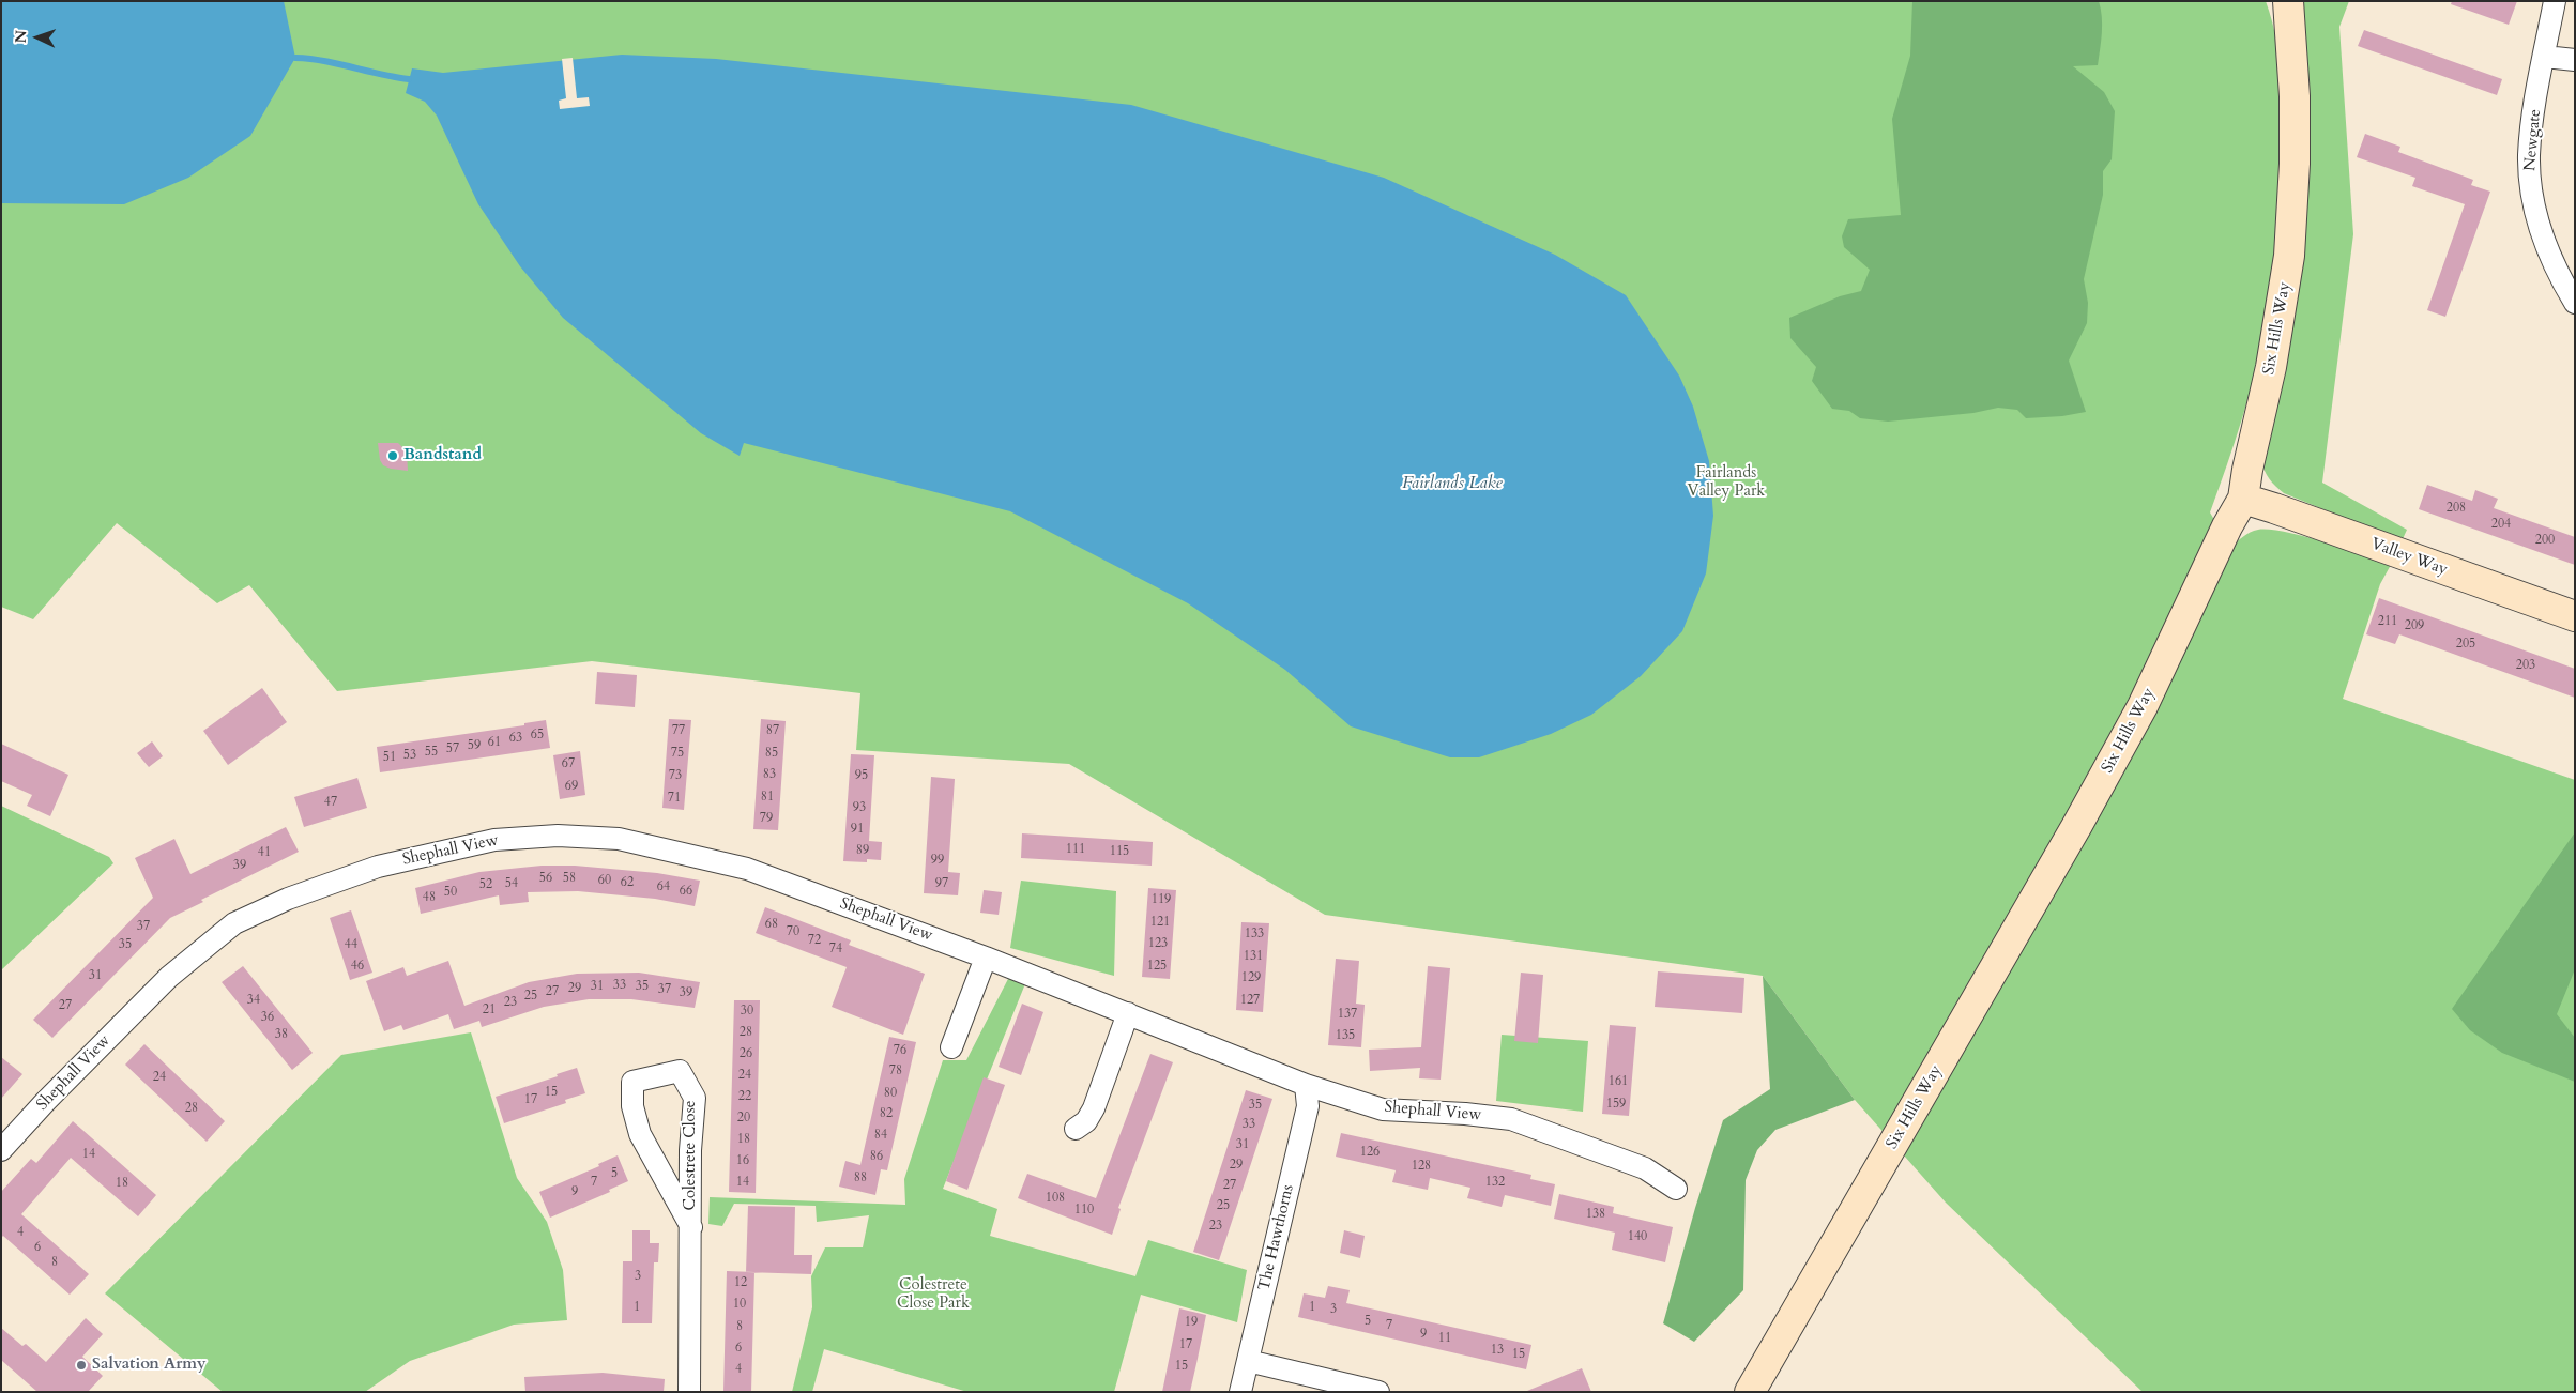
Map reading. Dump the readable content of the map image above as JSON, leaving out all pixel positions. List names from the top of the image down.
{
  "streets": {
    "street": [
      "Newgate",
      "Six Hills Way",
      "Valley Way",
      "Shephall View",
      "Colestrete Close",
      "The Hawthorns"
    ]
  },
  "crossings": [
    ["Six Hills Way", "Valley Way"],
    ["Shephall View", "The Hawthorns"]
  ],
  "water": ["Fairlands Lake"],
  "parks": ["Fairlands Valley Park", "Colestrete Close Park"],
  "places": ["Bandstand", "Salvation Army"],
  "house_numbers": [
    "208",
    "204",
    "200",
    "211",
    "209",
    "205",
    "203",
    "77",
    "87",
    "65",
    "63",
    "61",
    "59",
    "57",
    "55",
    "75",
    "85",
    "53",
    "51",
    "67",
    "83",
    "73",
    "95",
    "69",
    "81",
    "71",
    "47",
    "93",
    "79",
    "91",
    "111",
    "89",
    "115",
    "41",
    "99",
    "39",
    "56",
    "58",
    "60",
    "62",
    "54",
    "97",
    "52",
    "64",
    "66",
    "50",
    "48",
    "119",
    "121",
    "68",
    "37",
    "70",
    "133",
    "72",
    "123",
    "35",
    "44",
    "74",
    "131",
    "46",
    "125",
    "31",
    "129",
    "33",
    "31",
    "35",
    "29",
    "37",
    "27",
    "39",
    "25",
    "34",
    "127",
    "23",
    "27",
    "21",
    "30",
    "137",
    "36",
    "28",
    "38",
    "135",
    "76",
    "26",
    "78",
    "24",
    "24",
    "161",
    "15",
    "80",
    "22",
    "17",
    "159",
    "35",
    "28",
    "82",
    "20",
    "33",
    "84",
    "18",
    "31",
    "126",
    "14",
    "86",
    "16",
    "29",
    "128",
    "5",
    "88",
    "7",
    "14",
    "132",
    "18",
    "27",
    "9",
    "108",
    "25",
    "110",
    "138",
    "23",
    "4",
    "140",
    "6",
    "8",
    "3",
    "12",
    "10",
    "1",
    "1",
    "3",
    "5",
    "19",
    "7",
    "8",
    "9",
    "11",
    "17",
    "6",
    "13",
    "15",
    "15",
    "4"
  ],
  "north": "left"
}
